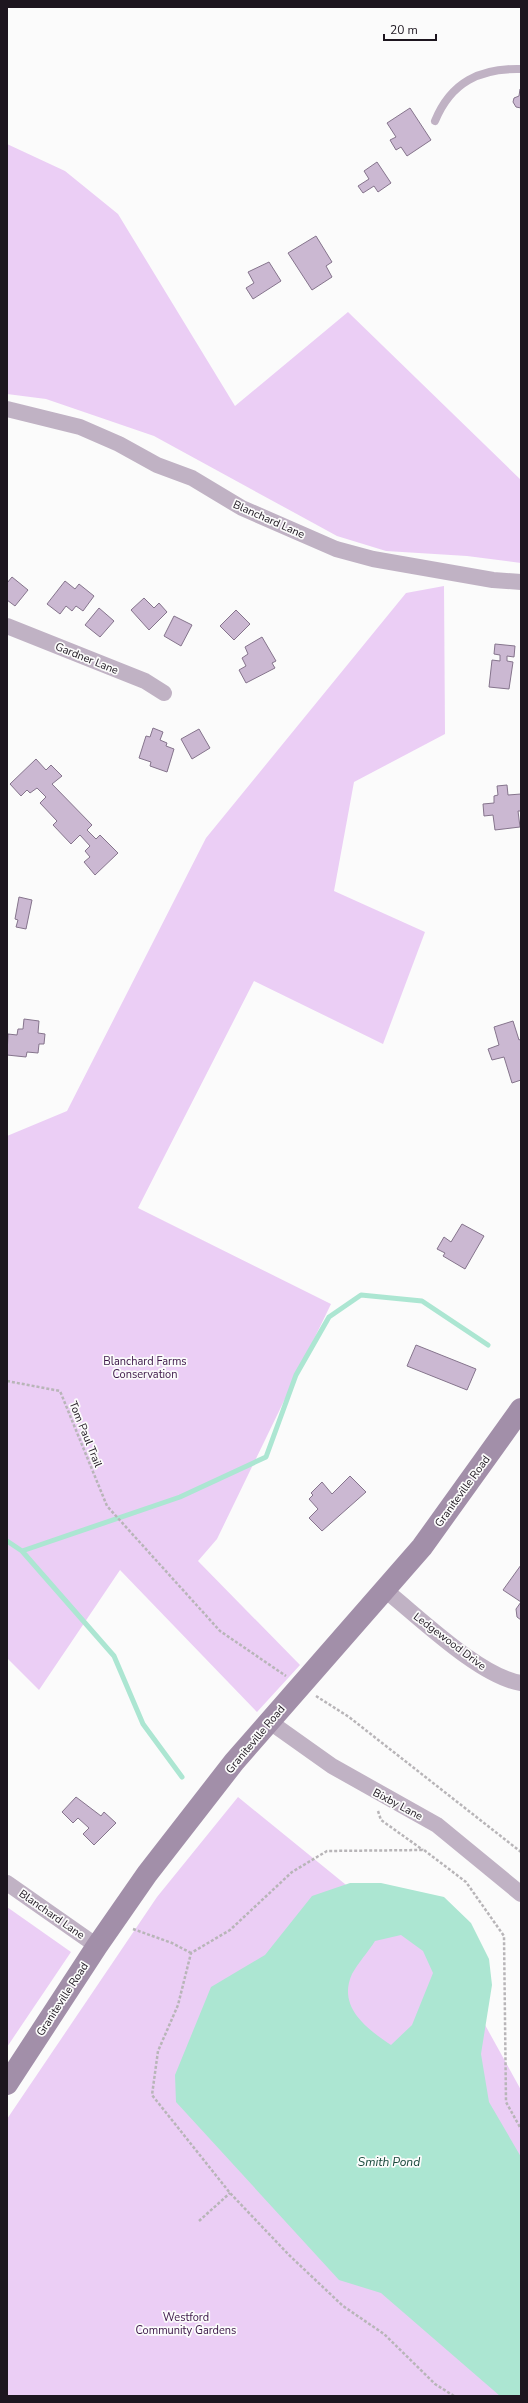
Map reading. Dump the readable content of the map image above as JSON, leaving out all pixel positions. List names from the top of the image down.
{
  "streets": {
    "main road": ["Graniteville Road"],
    "street": [
      "Blanchard Lane",
      "Gardner Lane",
      "Ledgewood Drive",
      "Bixby Lane"
    ],
    "path": ["Tom Paul Trail"]
  },
  "crossings": [
    ["Blanchard Lane", "Graniteville Road"],
    ["Graniteville Road", "Ledgewood Drive"],
    ["Graniteville Road", "Bixby Lane"]
  ],
  "water": ["Smith Pond"],
  "parks": ["Blanchard Farms Conservation", "Westford Community Gardens"],
  "scale_bar": "20 m"
}
